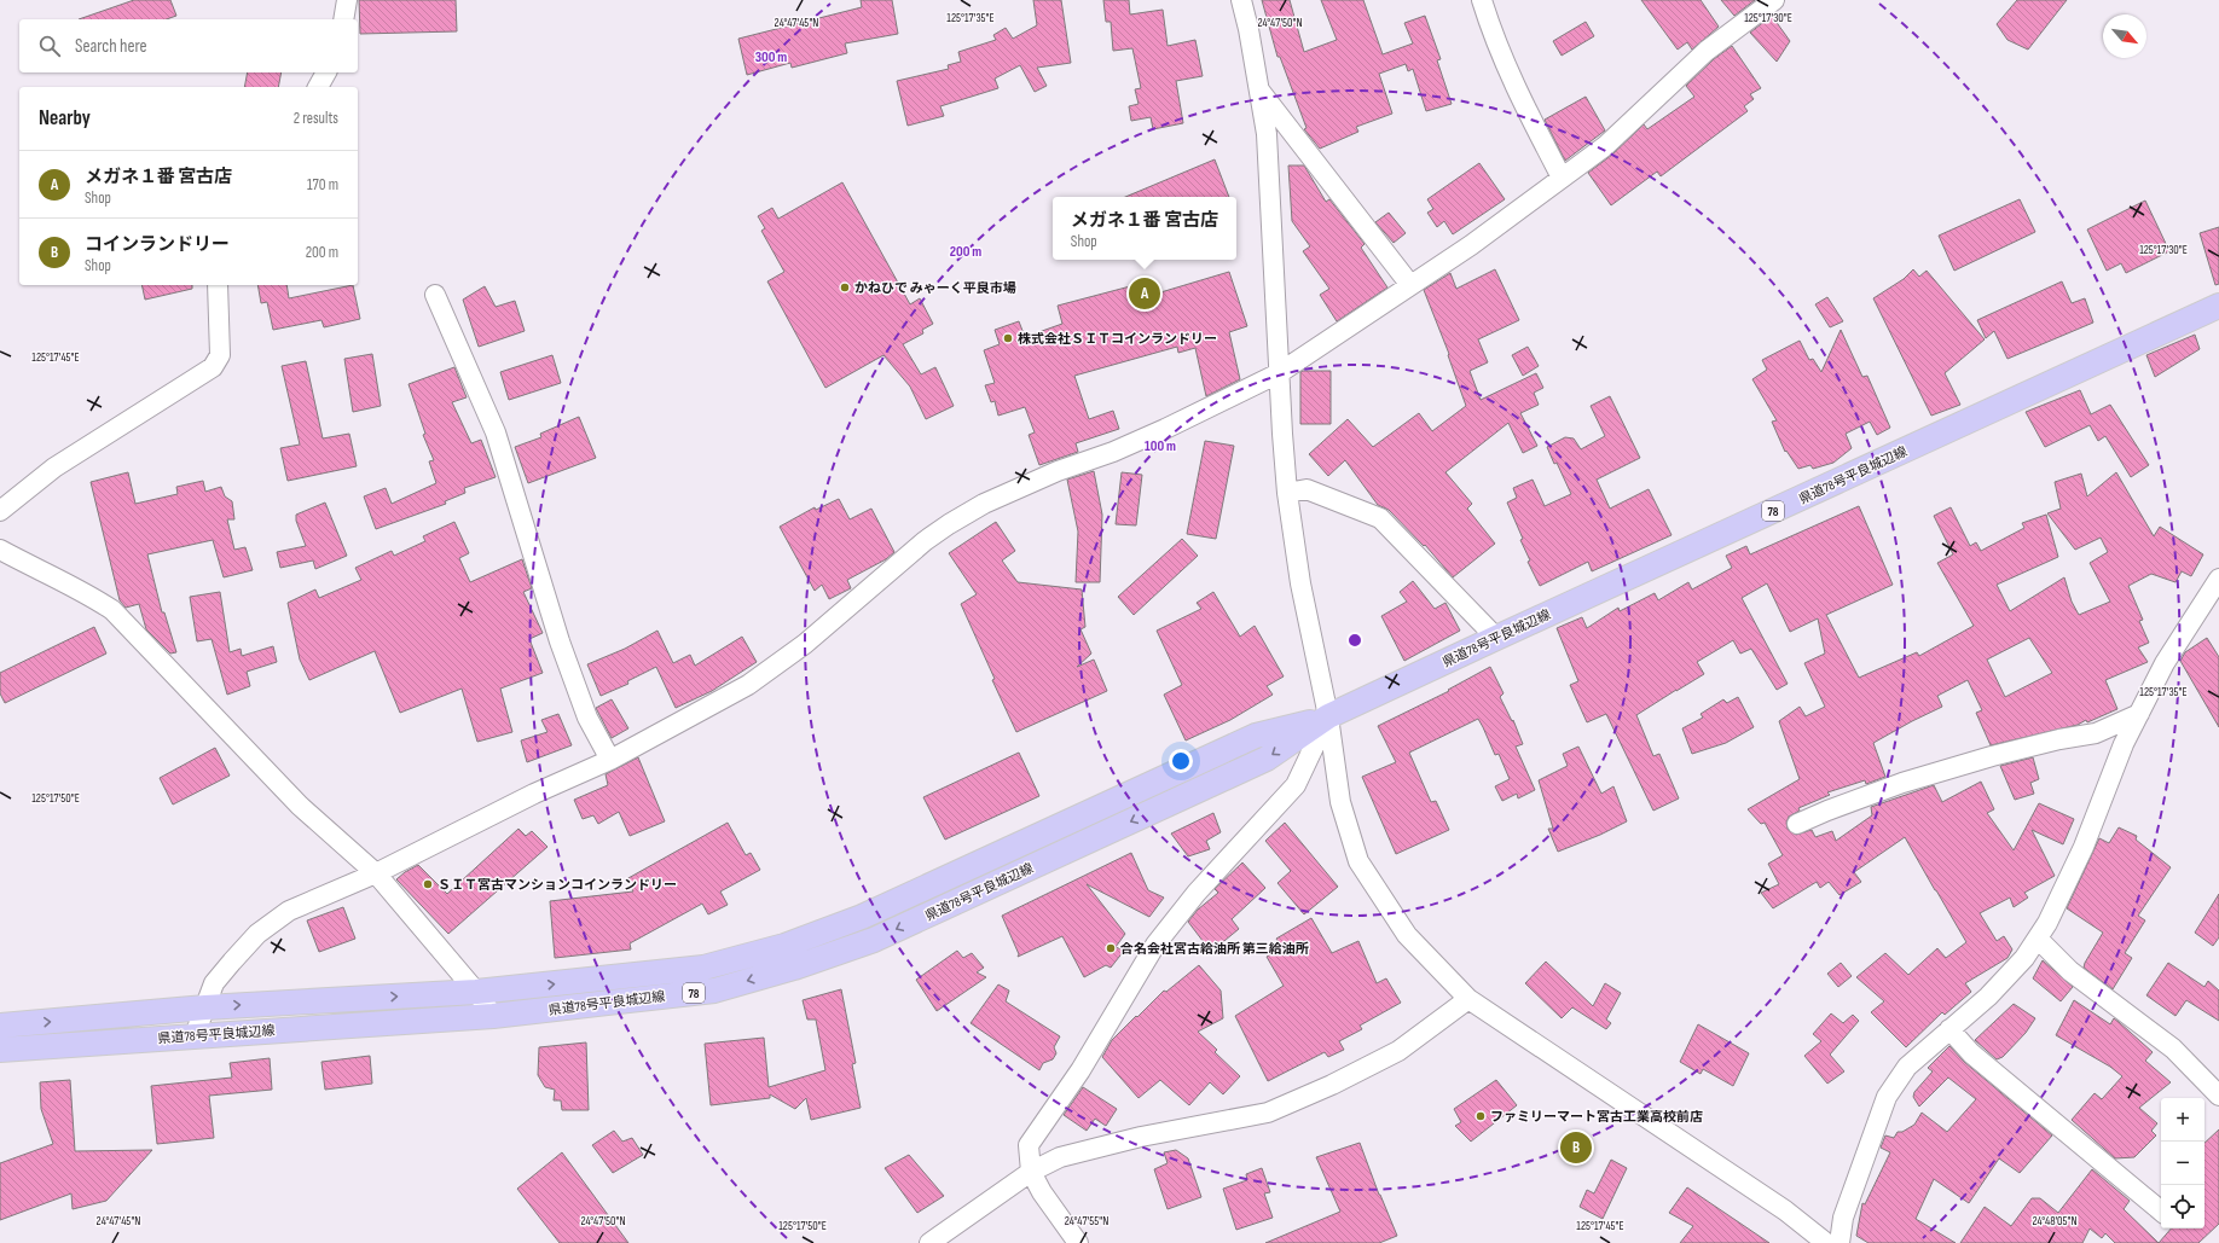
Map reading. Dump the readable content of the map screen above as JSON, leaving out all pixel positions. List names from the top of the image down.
{
  "streets": {
    "main road": ["県道78号平良城辺線", "78"]
  },
  "places": [
    "かねひで みゃーく平良市場",
    "株式会社ＳＩＴコインランドリー",
    "ＳＩＴ宮古マンションコインランドリー",
    "合名会社宮古給油所 第三給油所",
    "ファミリーマート宮古工業高校前店"
  ],
  "north": "bottom right",
  "page": {
    "search": "Search here",
    "heading": ["Nearby", "2 results"],
    "list": [
      {
        "mark": "A",
        "name": "メガネ１番 宮古店",
        "note": "Shop",
        "value": "170 m"
      },
      {
        "mark": "B",
        "name": "コインランドリー",
        "note": "Shop",
        "value": "200 m"
      }
    ],
    "popup": ["メガネ１番 宮古店", "Shop"],
    "pins": ["A", "B"],
    "map_buttons": ["+", "−"]
  },
  "coordinates": [
    "125°17'35\"E",
    "125°17'30\"E",
    "24°47'45\"N",
    "24°47'50\"N",
    "125°17'45\"E",
    "125°17'50\"E",
    "24°47'55\"N",
    "24°48'05\"N"
  ],
  "rings": ["300 m", "200 m", "100 m"]
}
